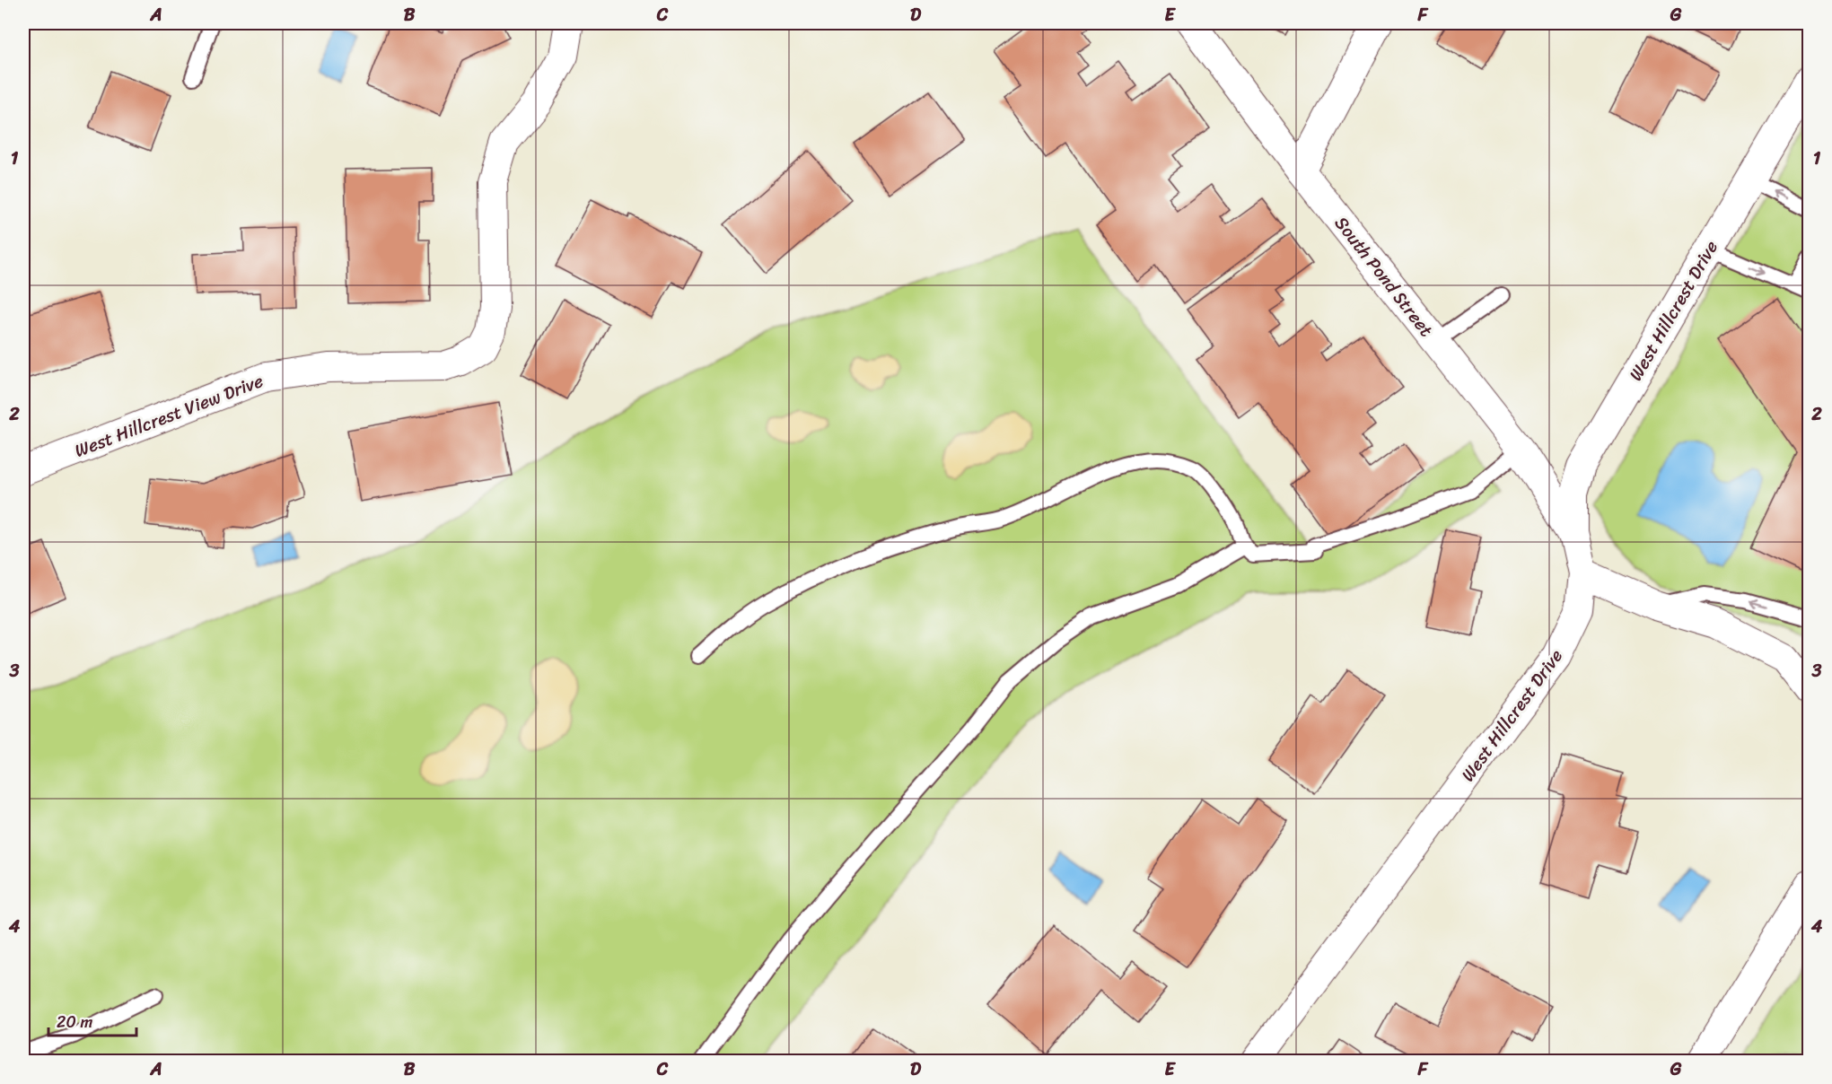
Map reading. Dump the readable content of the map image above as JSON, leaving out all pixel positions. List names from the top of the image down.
{
  "streets": {
    "street": ["South Pond Street", "West Hillcrest Drive", "West Hillcrest View Drive"]
  },
  "crossings": [
    ["South Pond Street", "West Hillcrest Drive"]
  ],
  "scale_bar": "20 m",
  "grid": {
    "columns": [
      "A",
      "B",
      "C",
      "D",
      "E",
      "F",
      "G"
    ],
    "rows": [
      "1",
      "2",
      "3",
      "4"
    ]
  }
}
